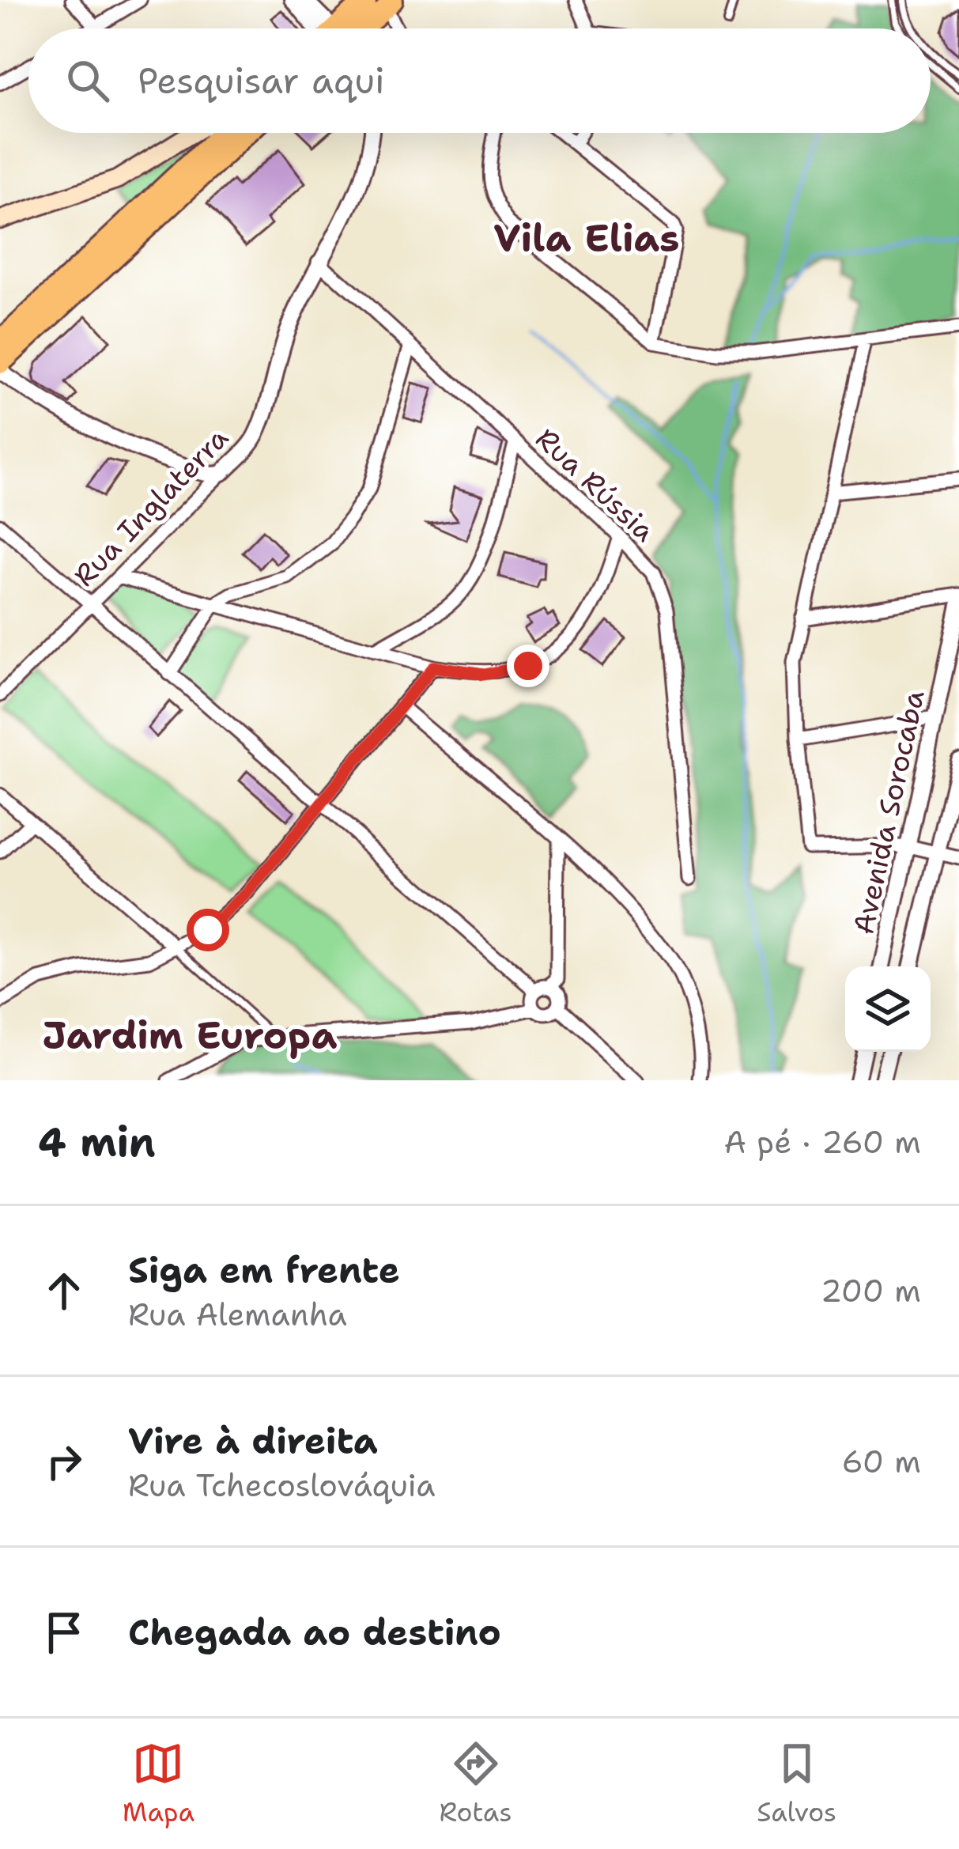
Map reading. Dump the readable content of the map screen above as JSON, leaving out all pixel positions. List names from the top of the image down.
{
  "streets": {
    "street": ["Rua Rússia", "Rua Inglaterra", "Avenida Sorocaba"]
  },
  "crossings": [
    ["Rua Rússia", "Rua Inglaterra"]
  ],
  "districts": ["Vila Elias", "Jardim Europa"],
  "page": {
    "search": "Pesquisar aqui",
    "heading": ["4 min", "A pé · 260 m"],
    "list": [
      ["Siga em frente", "Rua Alemanha", "200 m"],
      ["Vire à direita", "Rua Tchecoslováquia", "60 m"],
      "Chegada ao destino"
    ],
    "nav": ["Mapa", "Rotas", "Salvos"]
  }
}
